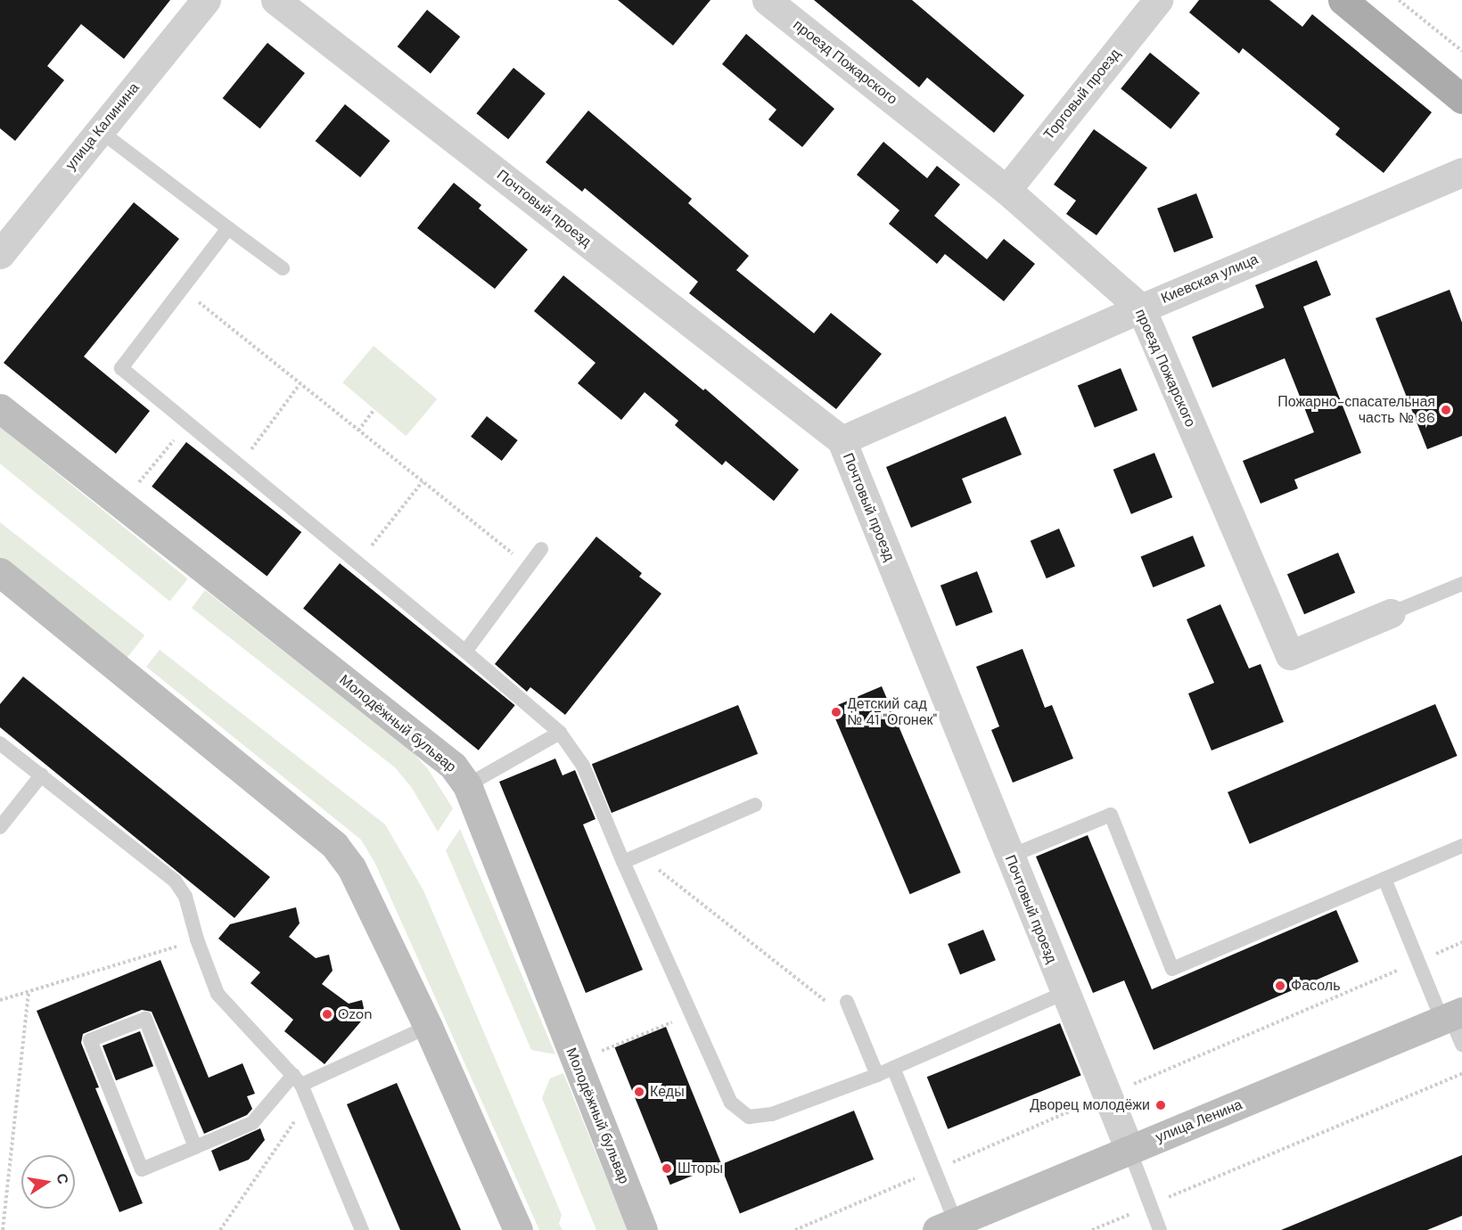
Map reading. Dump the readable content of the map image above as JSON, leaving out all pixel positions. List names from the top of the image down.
{
  "streets": {
    "main road": ["Молодёжный бульвар", "улица Ленина"],
    "street": [
      "проезд Пожарского",
      "Торговый проезд",
      "улица Калинина",
      "Почтовый проезд",
      "Киевская улица"
    ]
  },
  "crossings": [
    ["проезд Пожарского", "Торговый проезд"],
    ["проезд Пожарского", "Киевская улица"],
    ["Почтовый проезд", "Киевская улица"],
    ["Почтовый проезд", "улица Ленина"]
  ],
  "places": [
    "Пожарно-спасательная часть № 86",
    "Детский сад № 41 \"Огонек\"",
    "Фасоль",
    "Ozon",
    "Кеды",
    "Дворец молодёжи",
    "Шторы"
  ],
  "north": "right"
}
